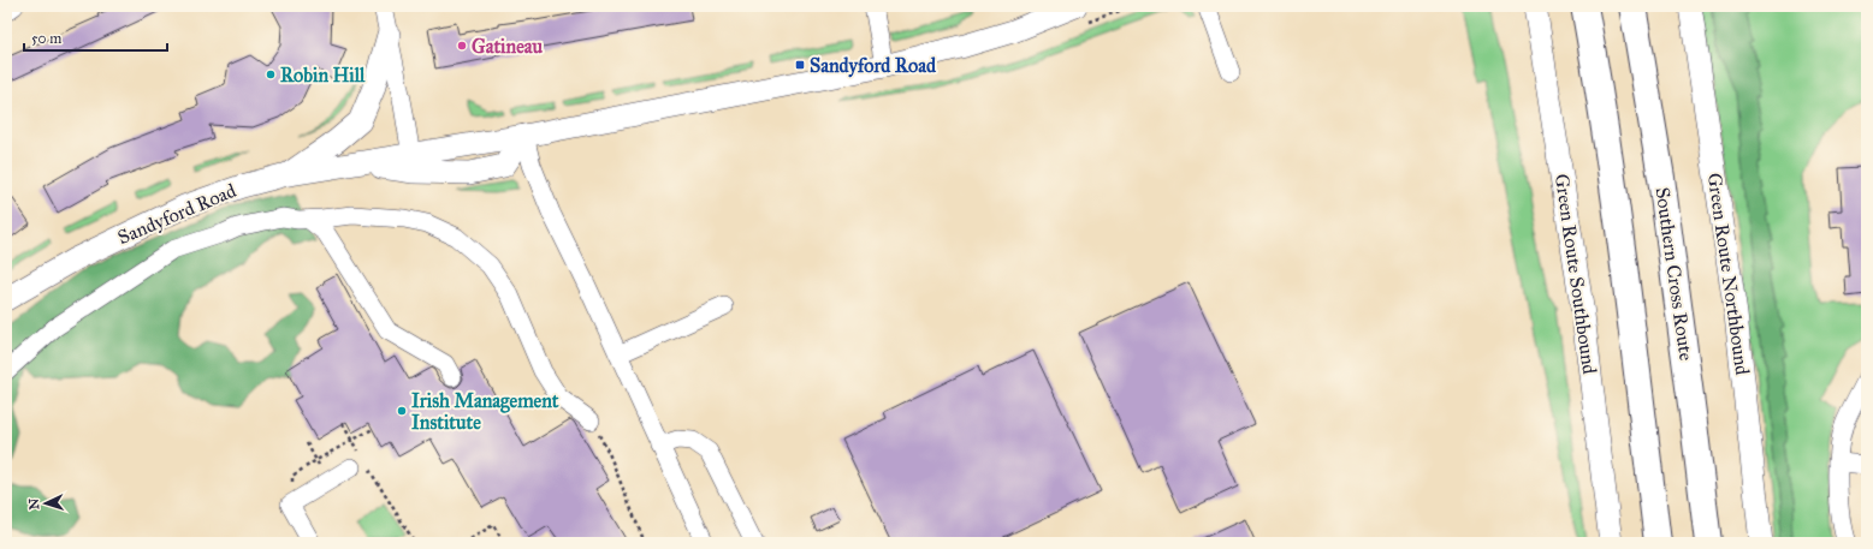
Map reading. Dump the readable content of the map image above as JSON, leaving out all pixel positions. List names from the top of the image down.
{
  "streets": {
    "highway": ["Southern Cross Route"],
    "main road": ["Sandyford Road", "Green Route Southbound", "Green Route Northbound"]
  },
  "places": {
    "other": ["Gatineau", "Robin Hill", "Irish Management Institute"],
    "transit": ["Sandyford Road"]
  },
  "scale_bar": "50 m",
  "north": "left"
}
